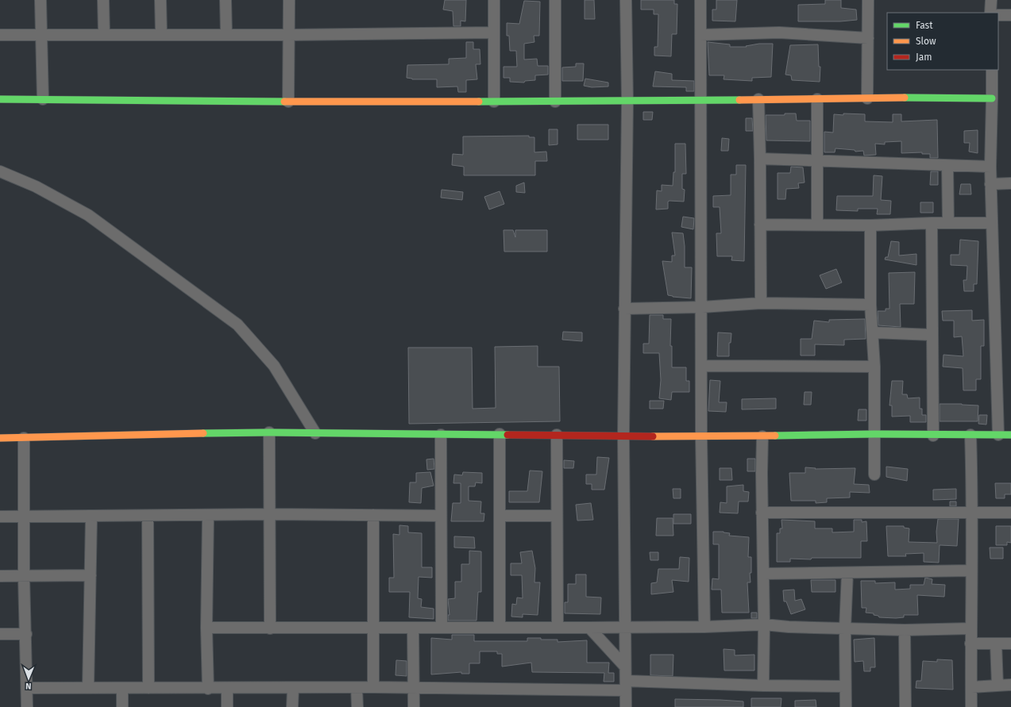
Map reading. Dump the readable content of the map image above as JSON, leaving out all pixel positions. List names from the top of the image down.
{
  "legend": ["Fast", "Slow", "Jam"],
  "north": "bottom"
}
